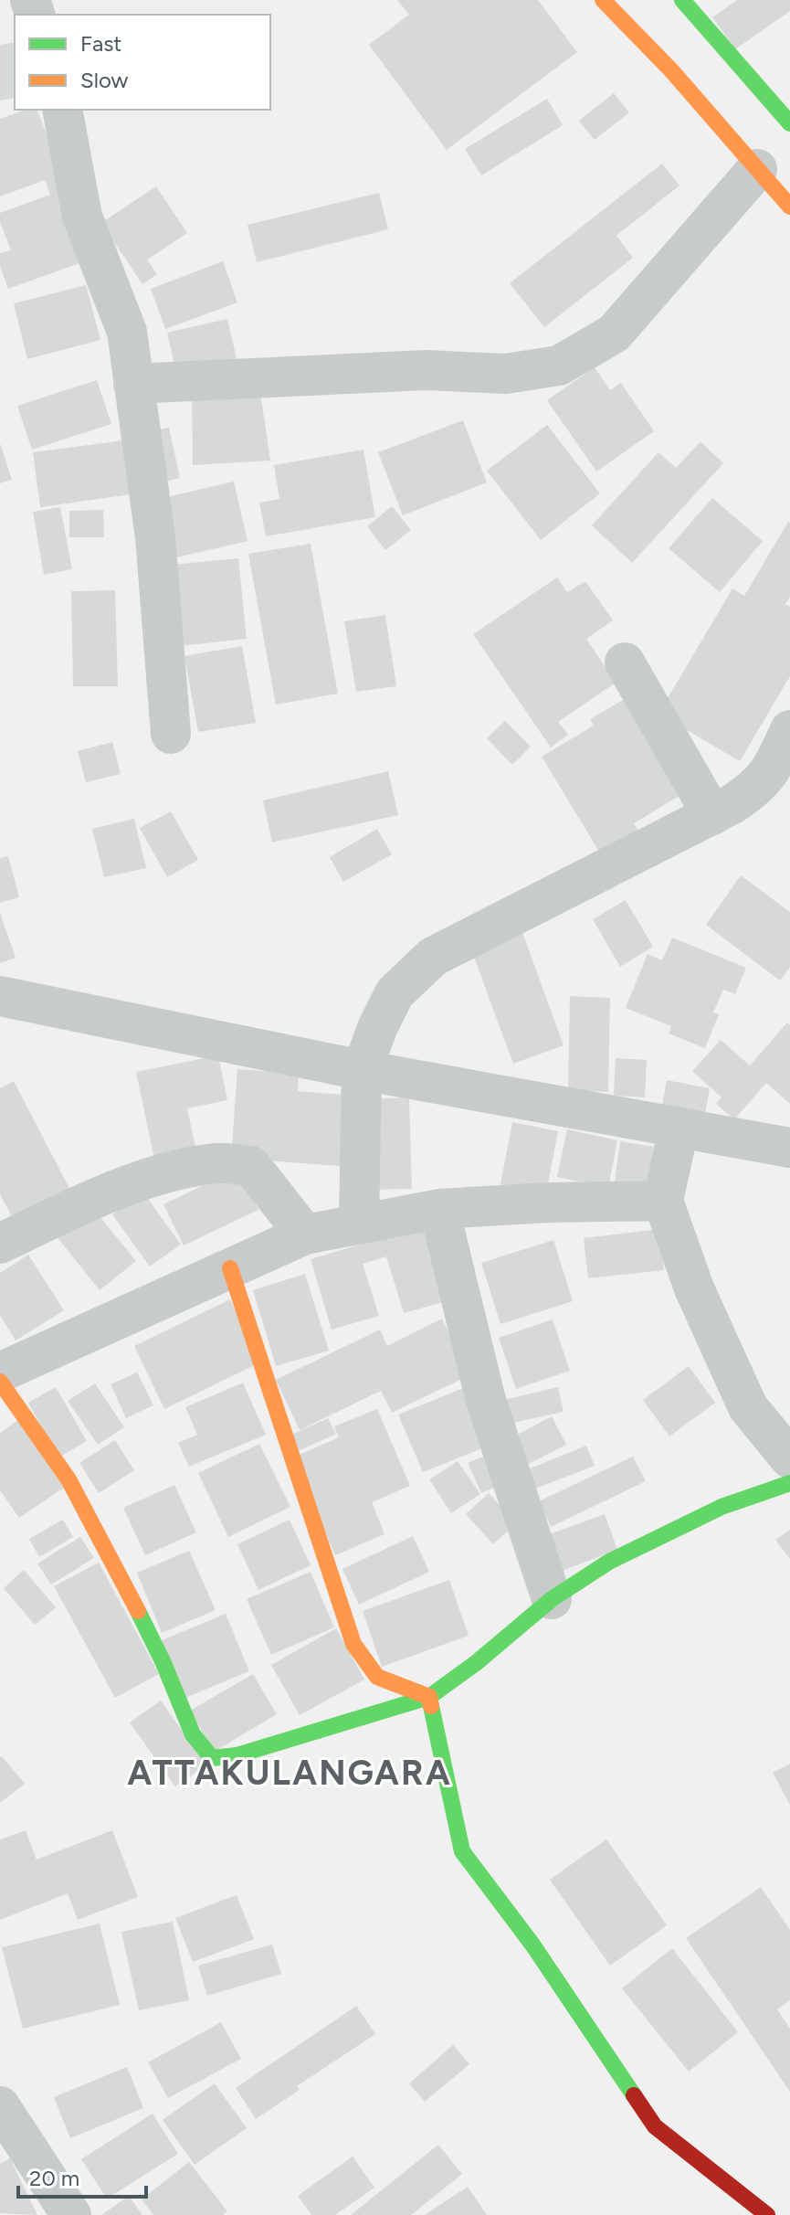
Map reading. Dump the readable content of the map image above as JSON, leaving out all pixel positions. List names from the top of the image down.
{
  "districts": ["ATTAKULANGARA"],
  "legend": ["Fast", "Slow"],
  "scale_bar": "20 m"
}
